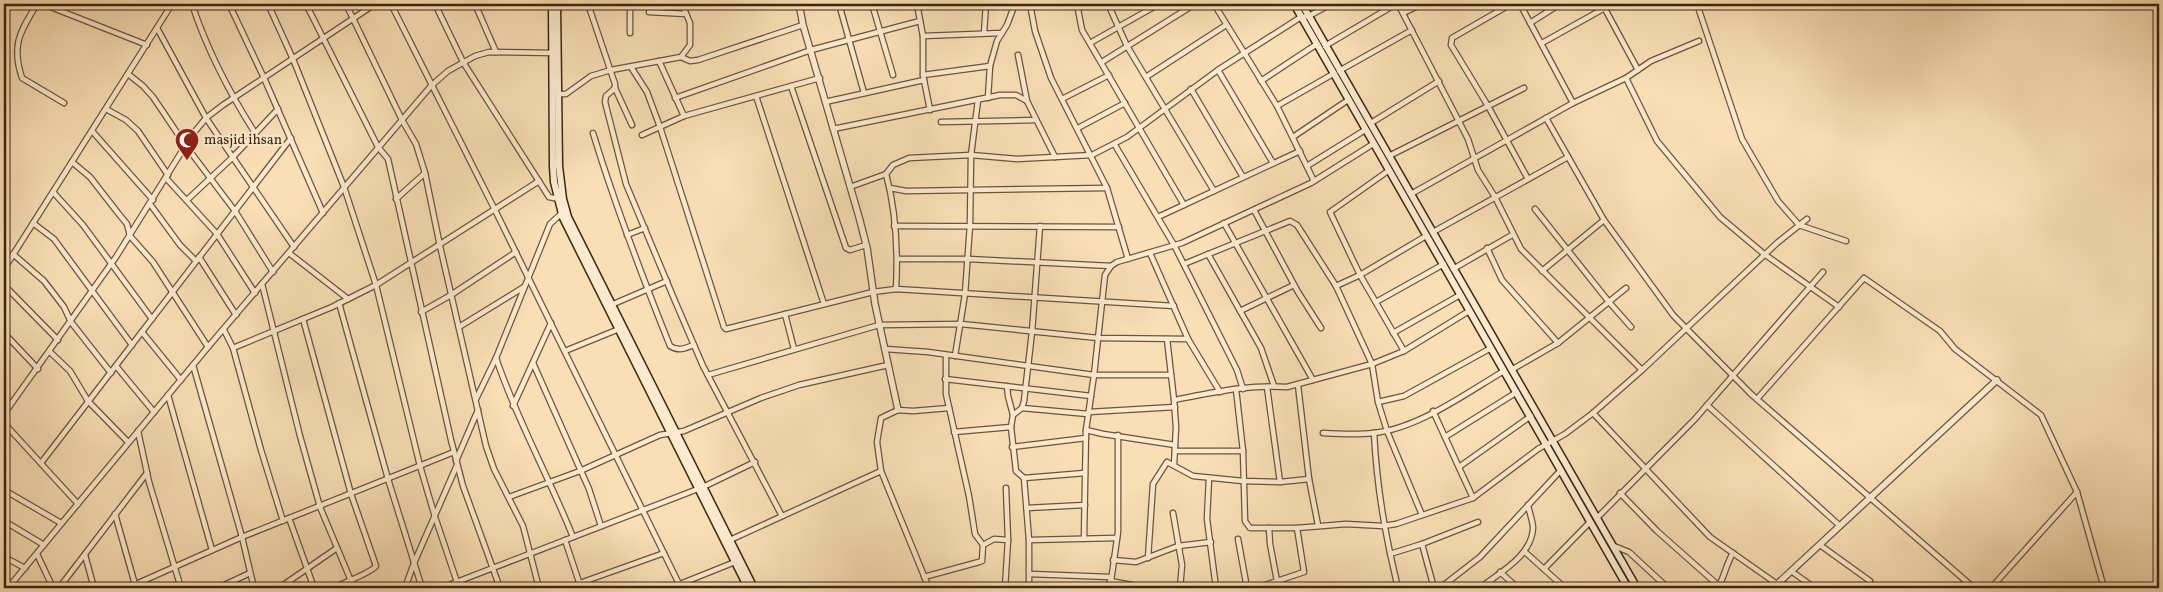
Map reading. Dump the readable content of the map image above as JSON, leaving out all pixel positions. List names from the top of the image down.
{
  "places": {
    "mosque": ["masjid ihsan"]
  }
}
